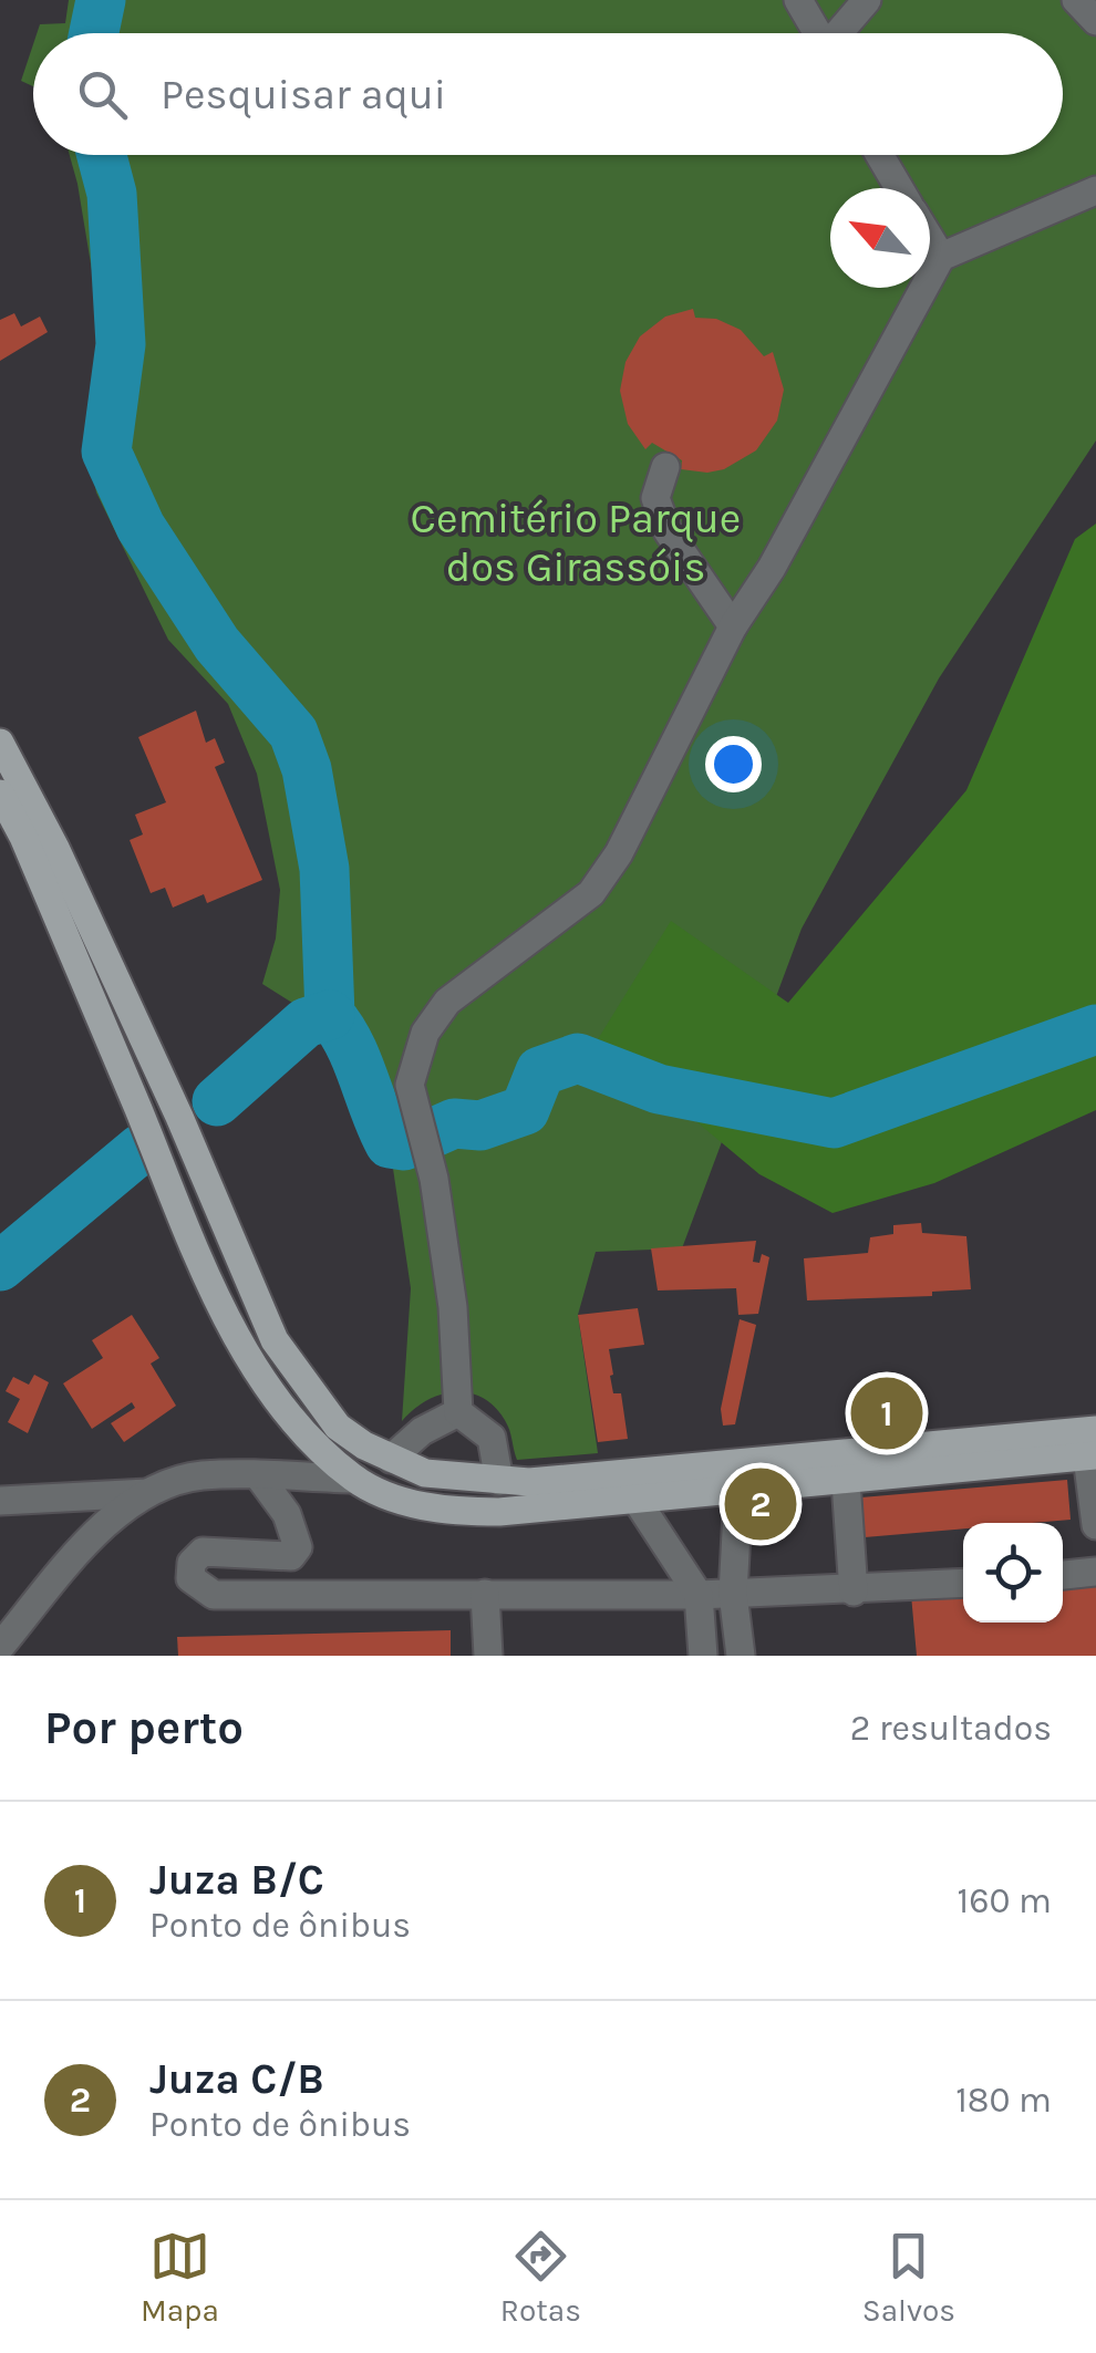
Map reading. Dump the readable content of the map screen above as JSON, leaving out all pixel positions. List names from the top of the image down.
{
  "parks": ["Cemitério Parque dos Girassóis"],
  "north": "top left",
  "page": {
    "search": "Pesquisar aqui",
    "pins": ["1", "2"],
    "heading": ["Por perto", "2 resultados"],
    "list": [
      {
        "mark": "1",
        "name": "Juza B/C",
        "note": "Ponto de ônibus",
        "value": "160 m"
      },
      {
        "mark": "2",
        "name": "Juza C/B",
        "note": "Ponto de ônibus",
        "value": "180 m"
      }
    ],
    "nav": ["Mapa", "Rotas", "Salvos"]
  }
}
